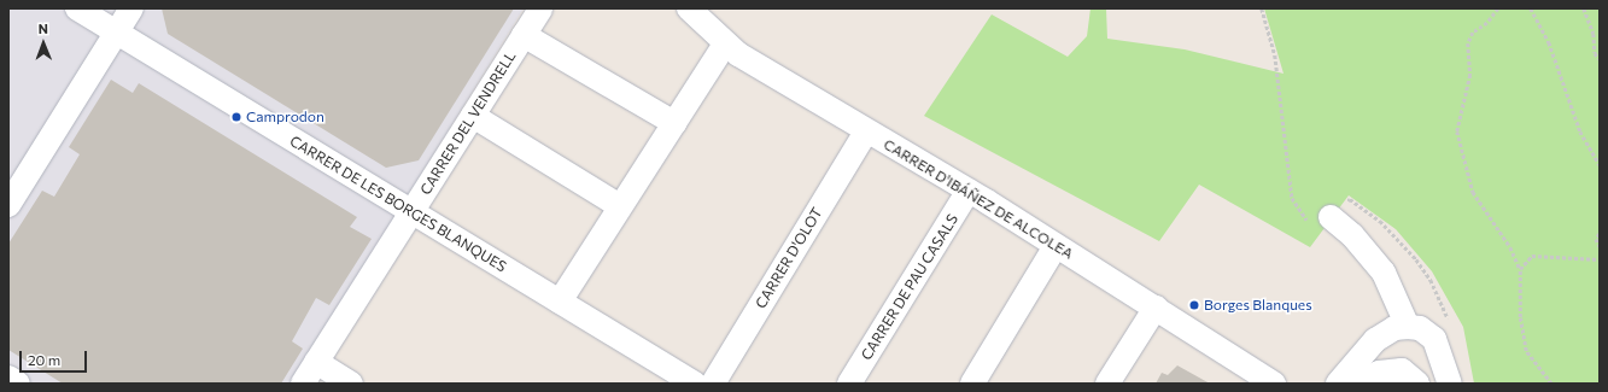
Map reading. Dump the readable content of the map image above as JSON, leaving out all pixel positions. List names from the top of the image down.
{
  "streets": {
    "street": [
      "CARRER DEL VENDRELL",
      "CARRER D'IBÁÑEZ DE ALCOLEA",
      "CARRER DE LES BORGES BLANQUES",
      "CARRER D'OLOT",
      "CARRER DE PAU CASALS"
    ]
  },
  "crossings": [
    ["CARRER DEL VENDRELL", "CARRER DE LES BORGES BLANQUES"],
    ["CARRER D'IBÁÑEZ DE ALCOLEA", "CARRER D'OLOT"],
    ["CARRER D'IBÁÑEZ DE ALCOLEA", "CARRER DE PAU CASALS"]
  ],
  "places": ["Camprodon", "Borges Blanques"],
  "scale_bar": "20 m",
  "north": "top"
}
